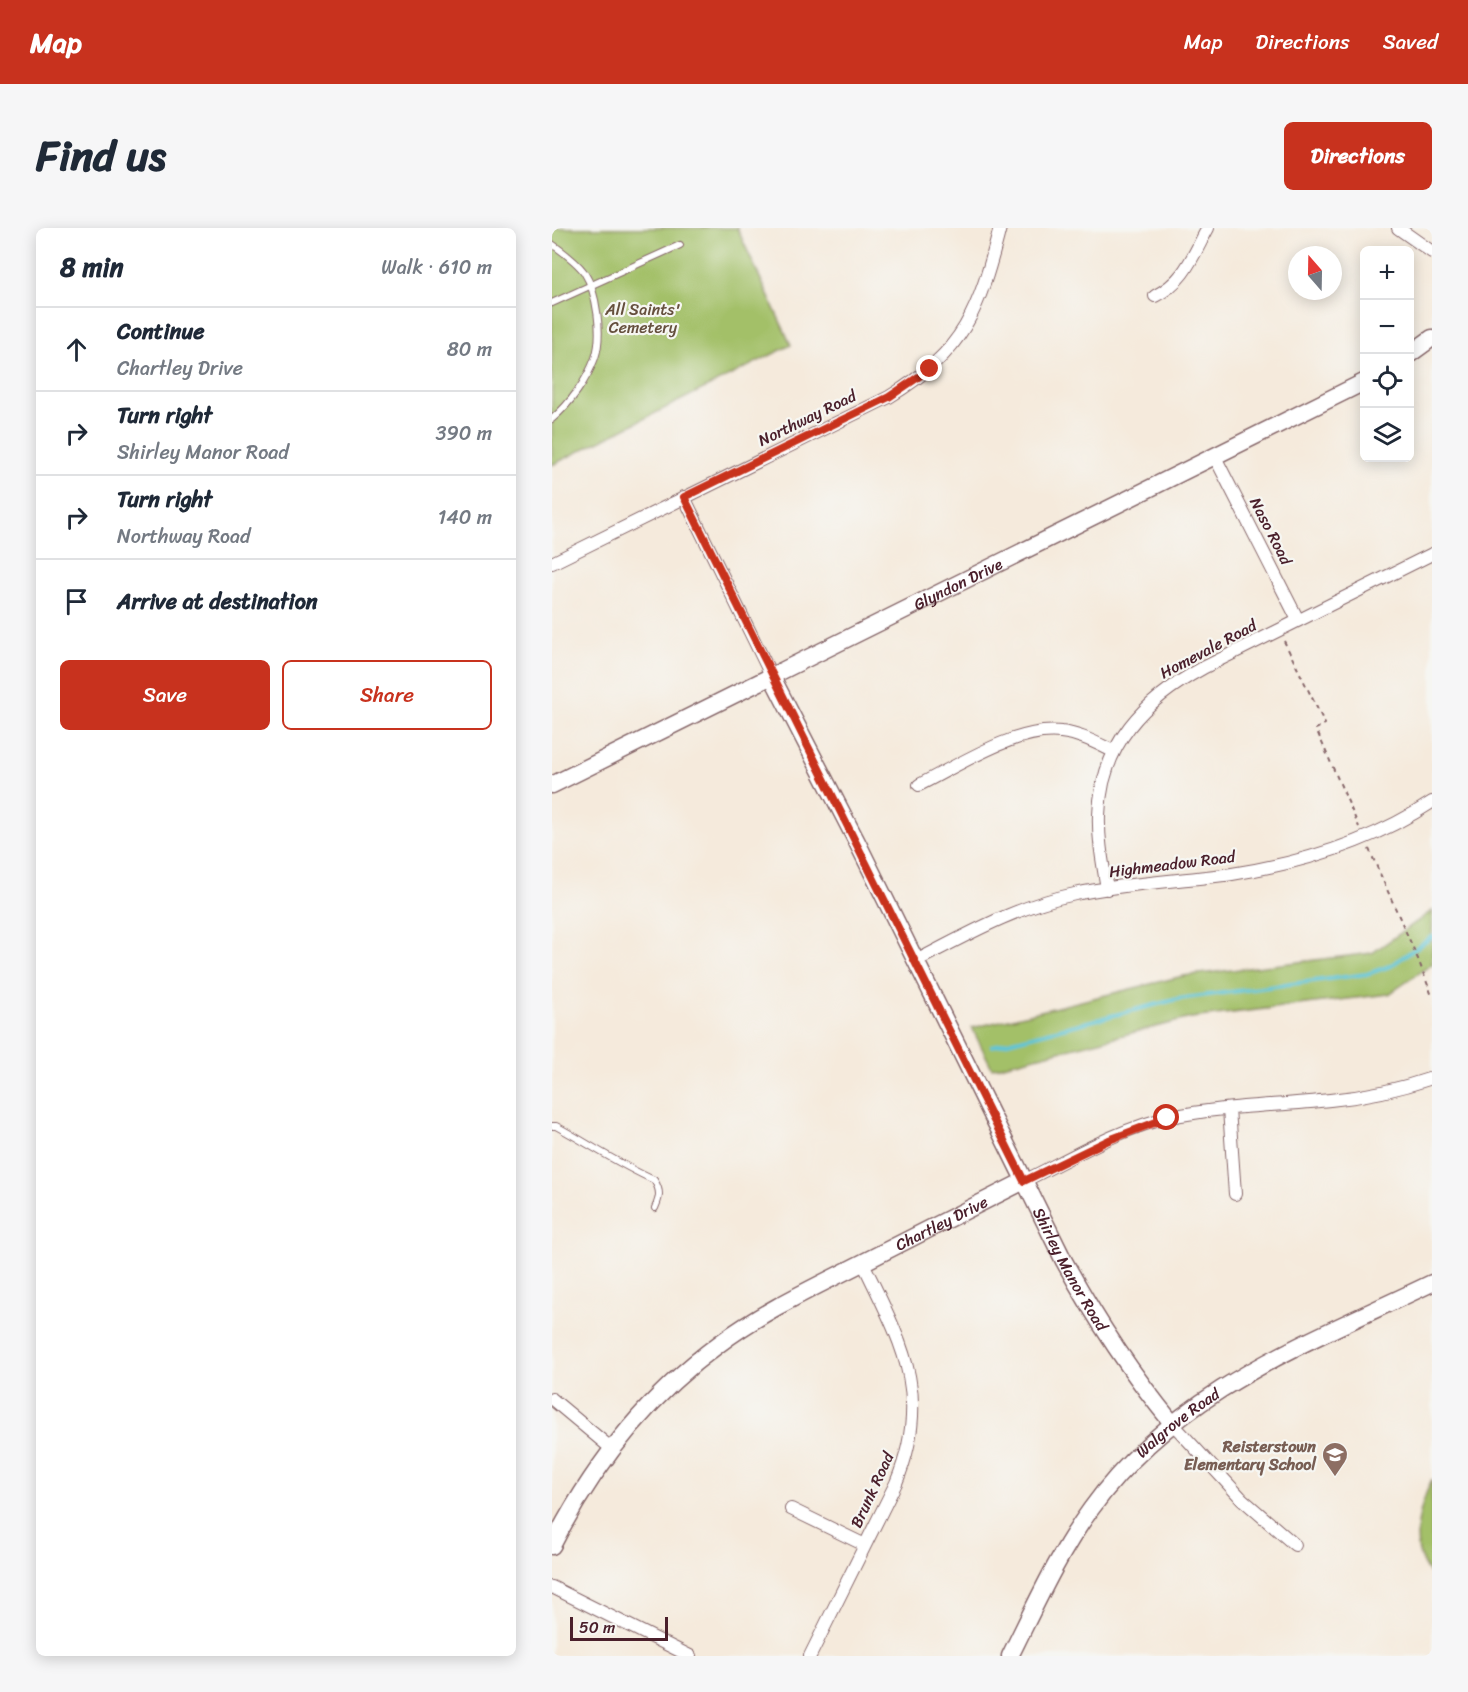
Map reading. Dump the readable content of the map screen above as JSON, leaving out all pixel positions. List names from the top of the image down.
{
  "streets": {
    "street": [
      "Northway Road",
      "Naso Road",
      "Glyndon Drive",
      "Homevale Road",
      "Highmeadow Road",
      "Chartley Drive",
      "Shirley Manor Road",
      "Walgrove Road",
      "Brunk Road"
    ]
  },
  "crossings": [
    ["Northway Road", "Shirley Manor Road"],
    ["Naso Road", "Glyndon Drive"],
    ["Naso Road", "Homevale Road"],
    ["Glyndon Drive", "Shirley Manor Road"],
    ["Homevale Road", "Highmeadow Road"],
    ["Highmeadow Road", "Shirley Manor Road"],
    ["Chartley Drive", "Shirley Manor Road"],
    ["Chartley Drive", "Brunk Road"],
    ["Shirley Manor Road", "Walgrove Road"]
  ],
  "parks": ["All Saints' Cemetery"],
  "places": {
    "school or university": ["Reisterstown Elementary School"]
  },
  "scale_bar": "50 m",
  "north": "top",
  "page": {
    "header": "Map",
    "nav": ["Map", "Directions", "Saved"],
    "title": "Find us",
    "buttons": [
      "Directions",
      ["Save", "Share"]
    ],
    "heading": ["8 min", "Walk · 610 m"],
    "map_buttons": ["+", "−"],
    "list": [
      ["Continue", "Chartley Drive", "80 m"],
      ["Turn right", "Shirley Manor Road", "390 m"],
      ["Turn right", "Northway Road", "140 m"],
      "Arrive at destination"
    ],
    "scale": "50 m"
  }
}
